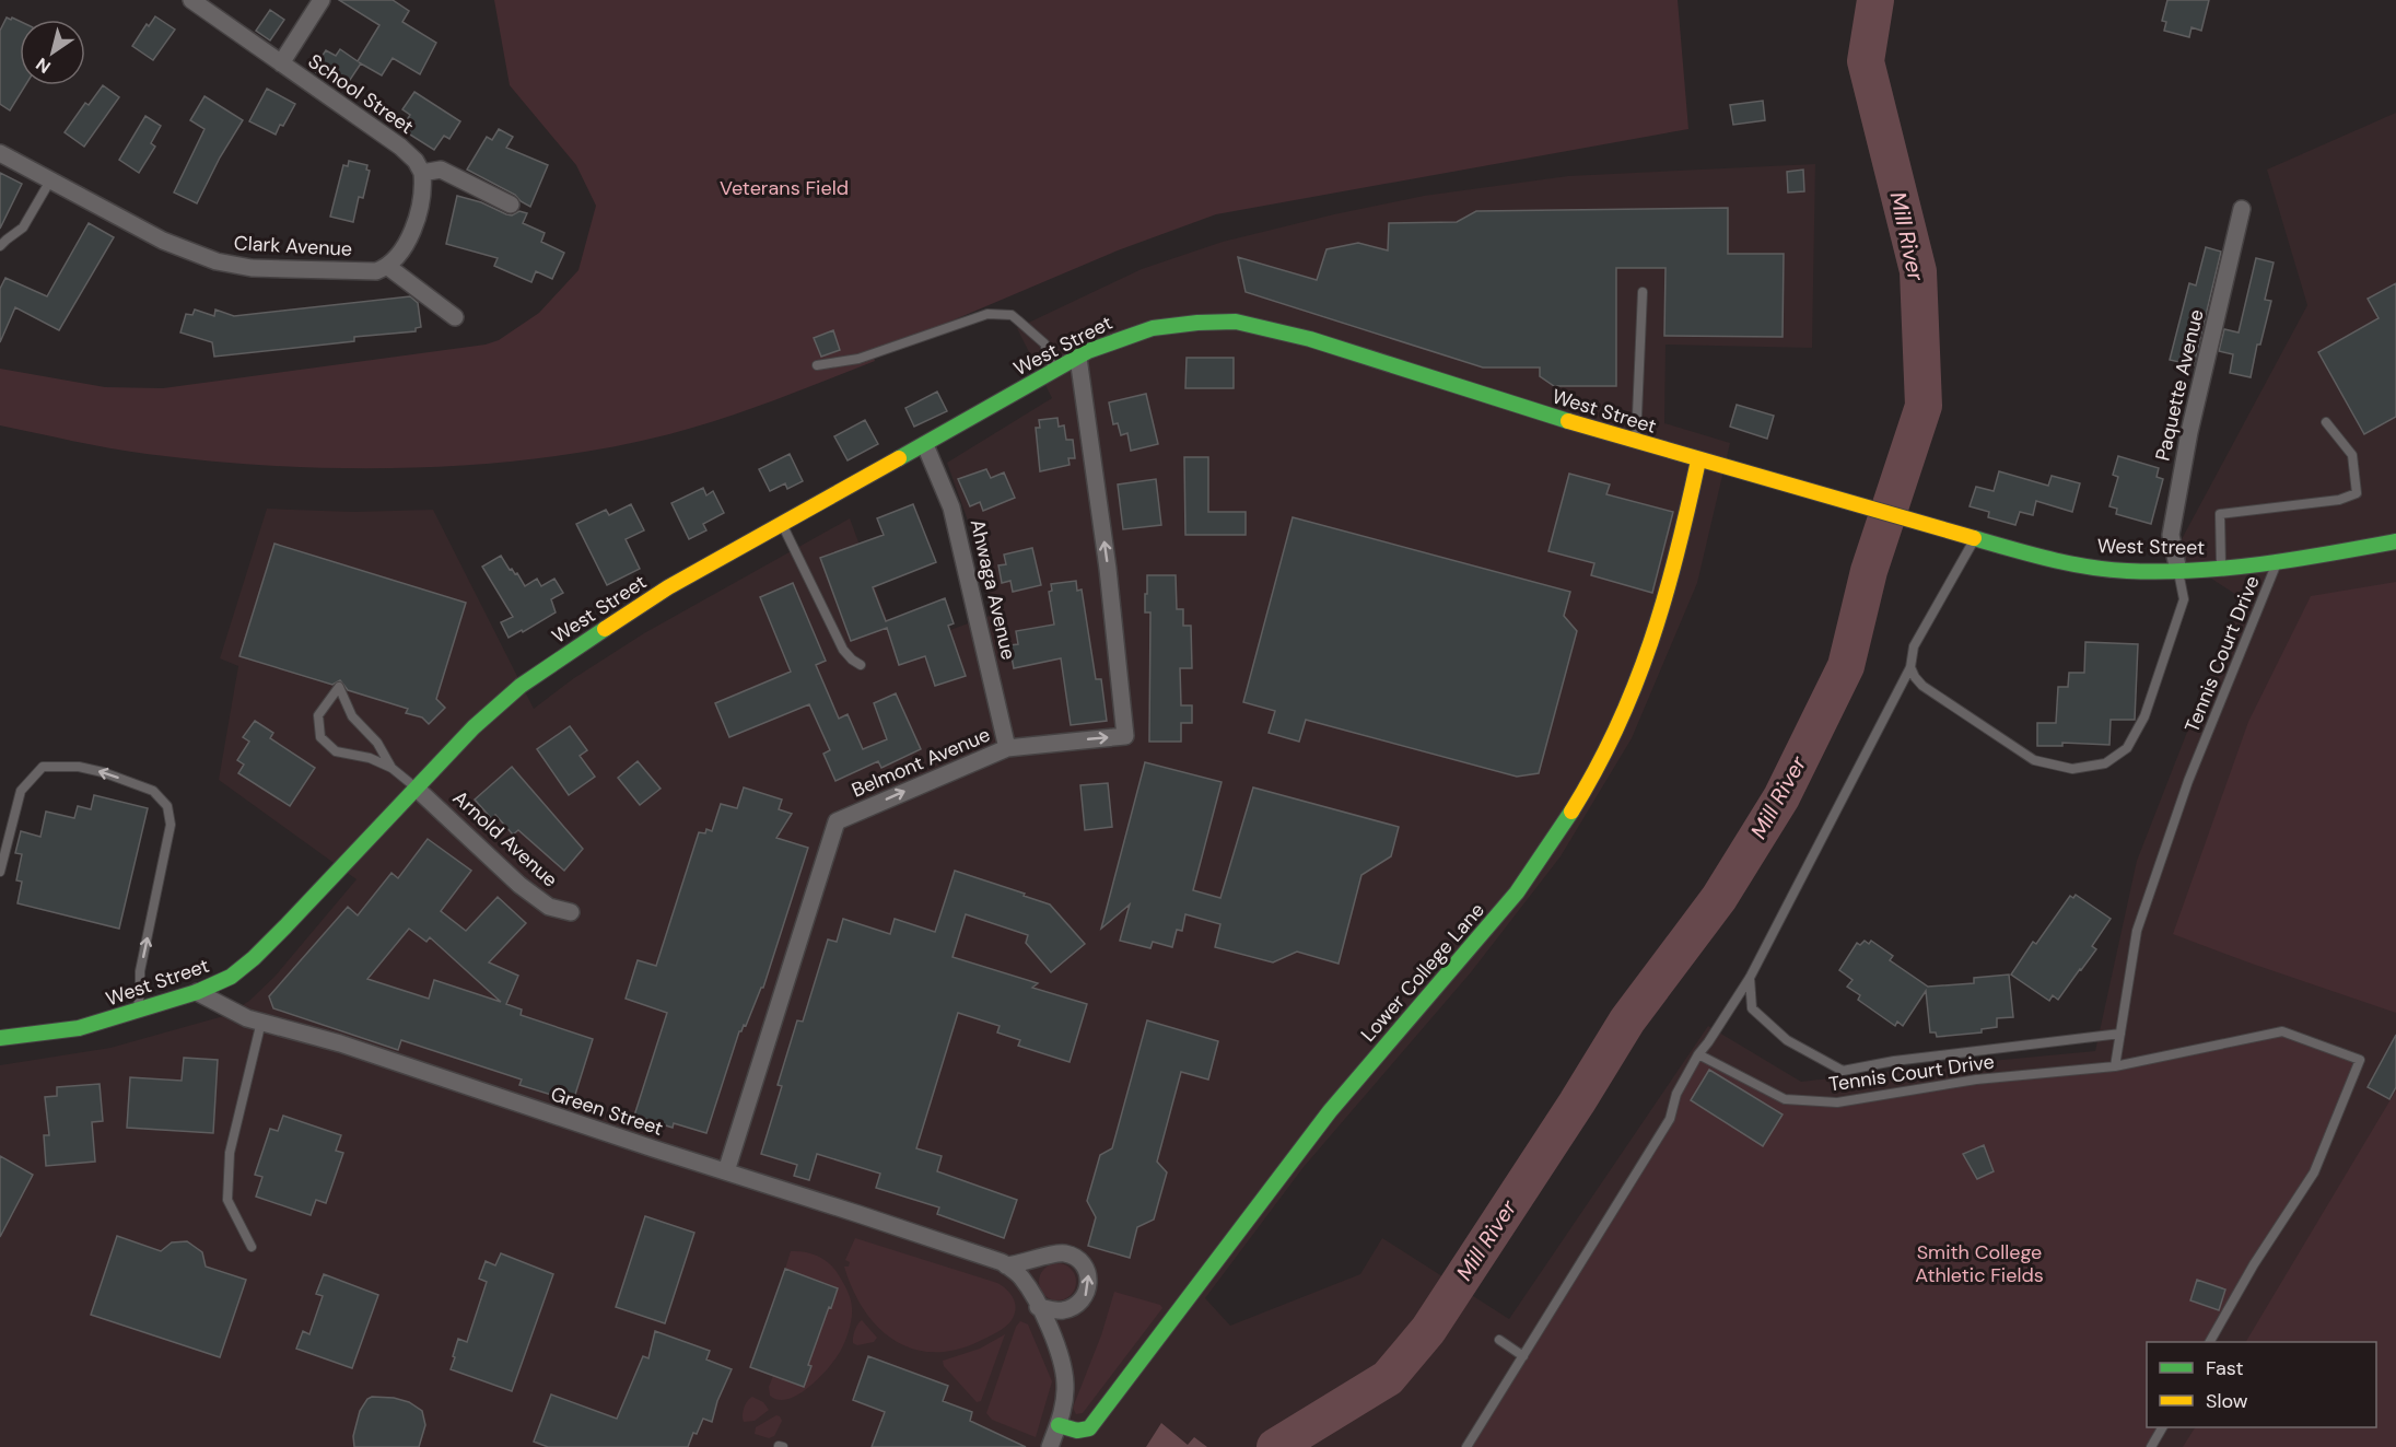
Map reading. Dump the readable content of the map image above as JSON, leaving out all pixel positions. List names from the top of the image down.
{
  "streets": {
    "main road": ["West Street", "Lower College Lane"],
    "street": [
      "School Street",
      "Clark Avenue",
      "Paquette Avenue",
      "Ahwaga Avenue",
      "Belmont Avenue",
      "Arnold Avenue",
      "Green Street"
    ],
    "lane": ["Tennis Court Drive"]
  },
  "crossings": [
    ["West Street", "Paquette Avenue"],
    ["West Street", "Ahwaga Avenue"],
    ["West Street", "Tennis Court Drive"],
    ["West Street", "Belmont Avenue"],
    ["West Street", "Arnold Avenue"],
    ["West Street", "Lower College Lane"],
    ["West Street", "Green Street"],
    ["Ahwaga Avenue", "Belmont Avenue"],
    ["Belmont Avenue", "Green Street"],
    ["Lower College Lane", "Green Street"]
  ],
  "one_way": ["Belmont Avenue"],
  "water": ["Mill River"],
  "parks": ["Veterans Field", "Smith College Athletic Fields"],
  "legend": ["Fast", "Slow"],
  "north": "bottom left"
}
